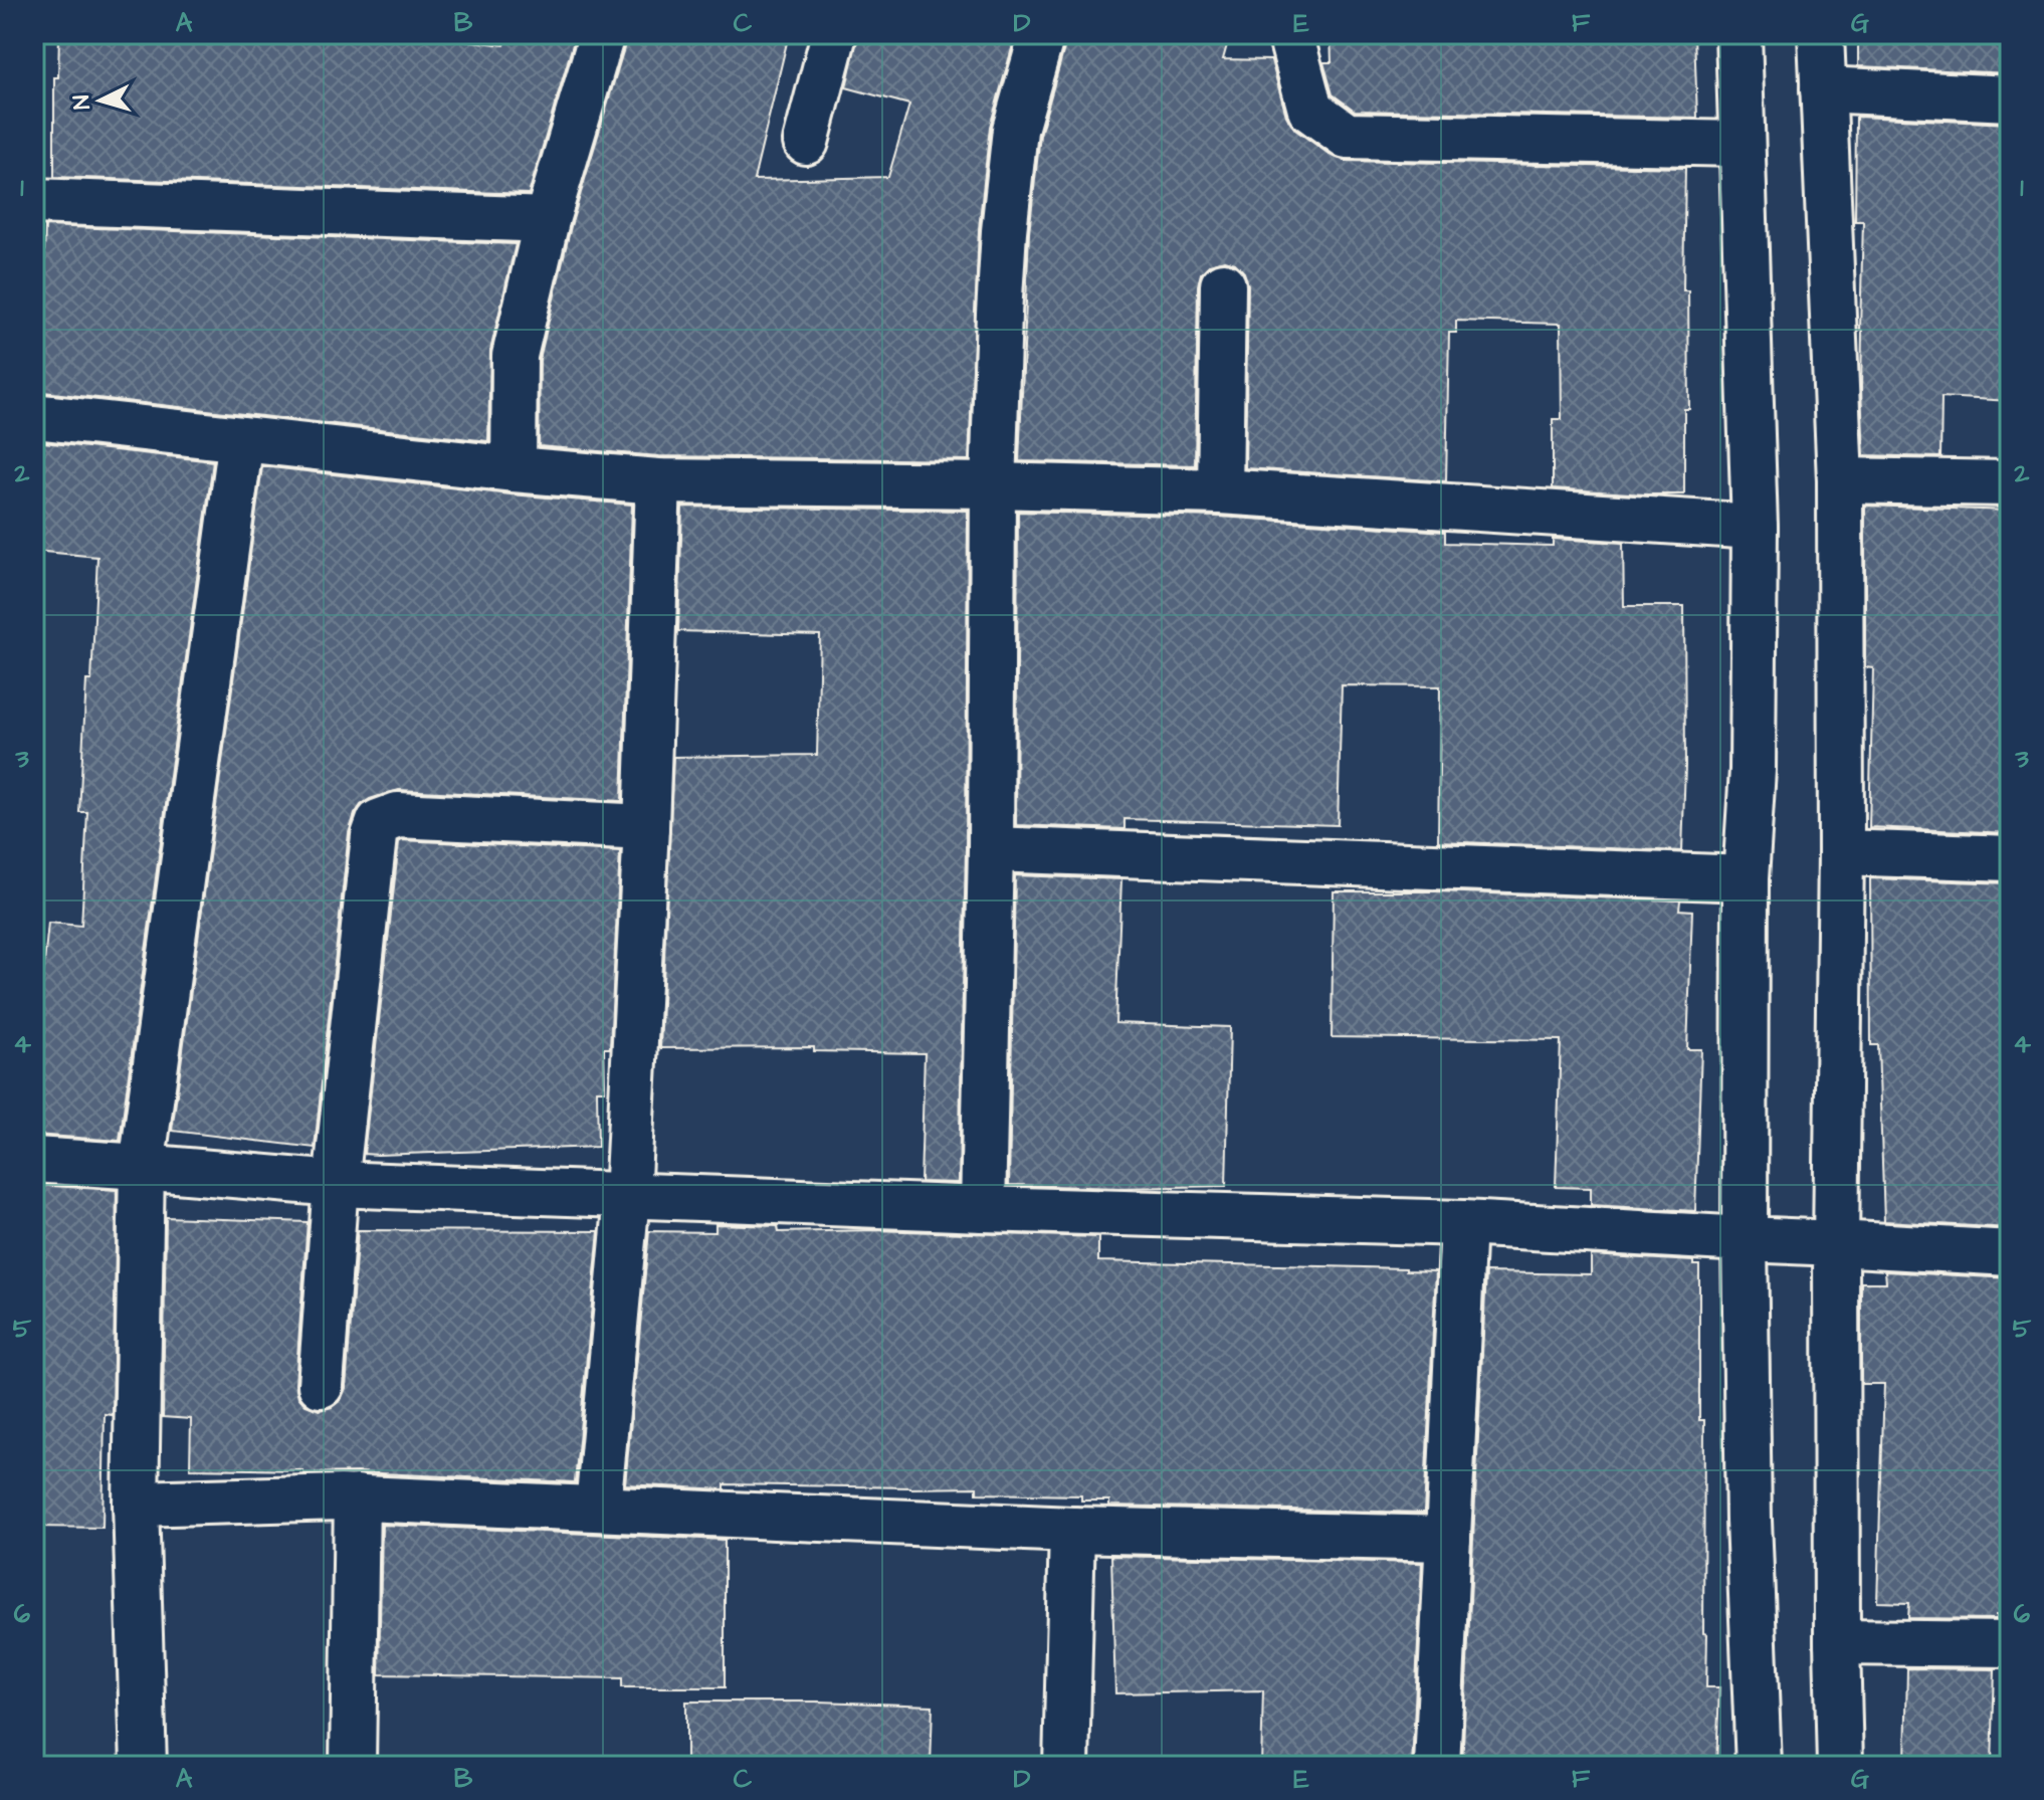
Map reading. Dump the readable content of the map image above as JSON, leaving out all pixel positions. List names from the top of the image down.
{
  "north": "left",
  "grid": {
    "columns": [
      "A",
      "B",
      "C",
      "D",
      "E",
      "F",
      "G"
    ],
    "rows": [
      "1",
      "2",
      "3",
      "4",
      "5",
      "6"
    ]
  }
}
